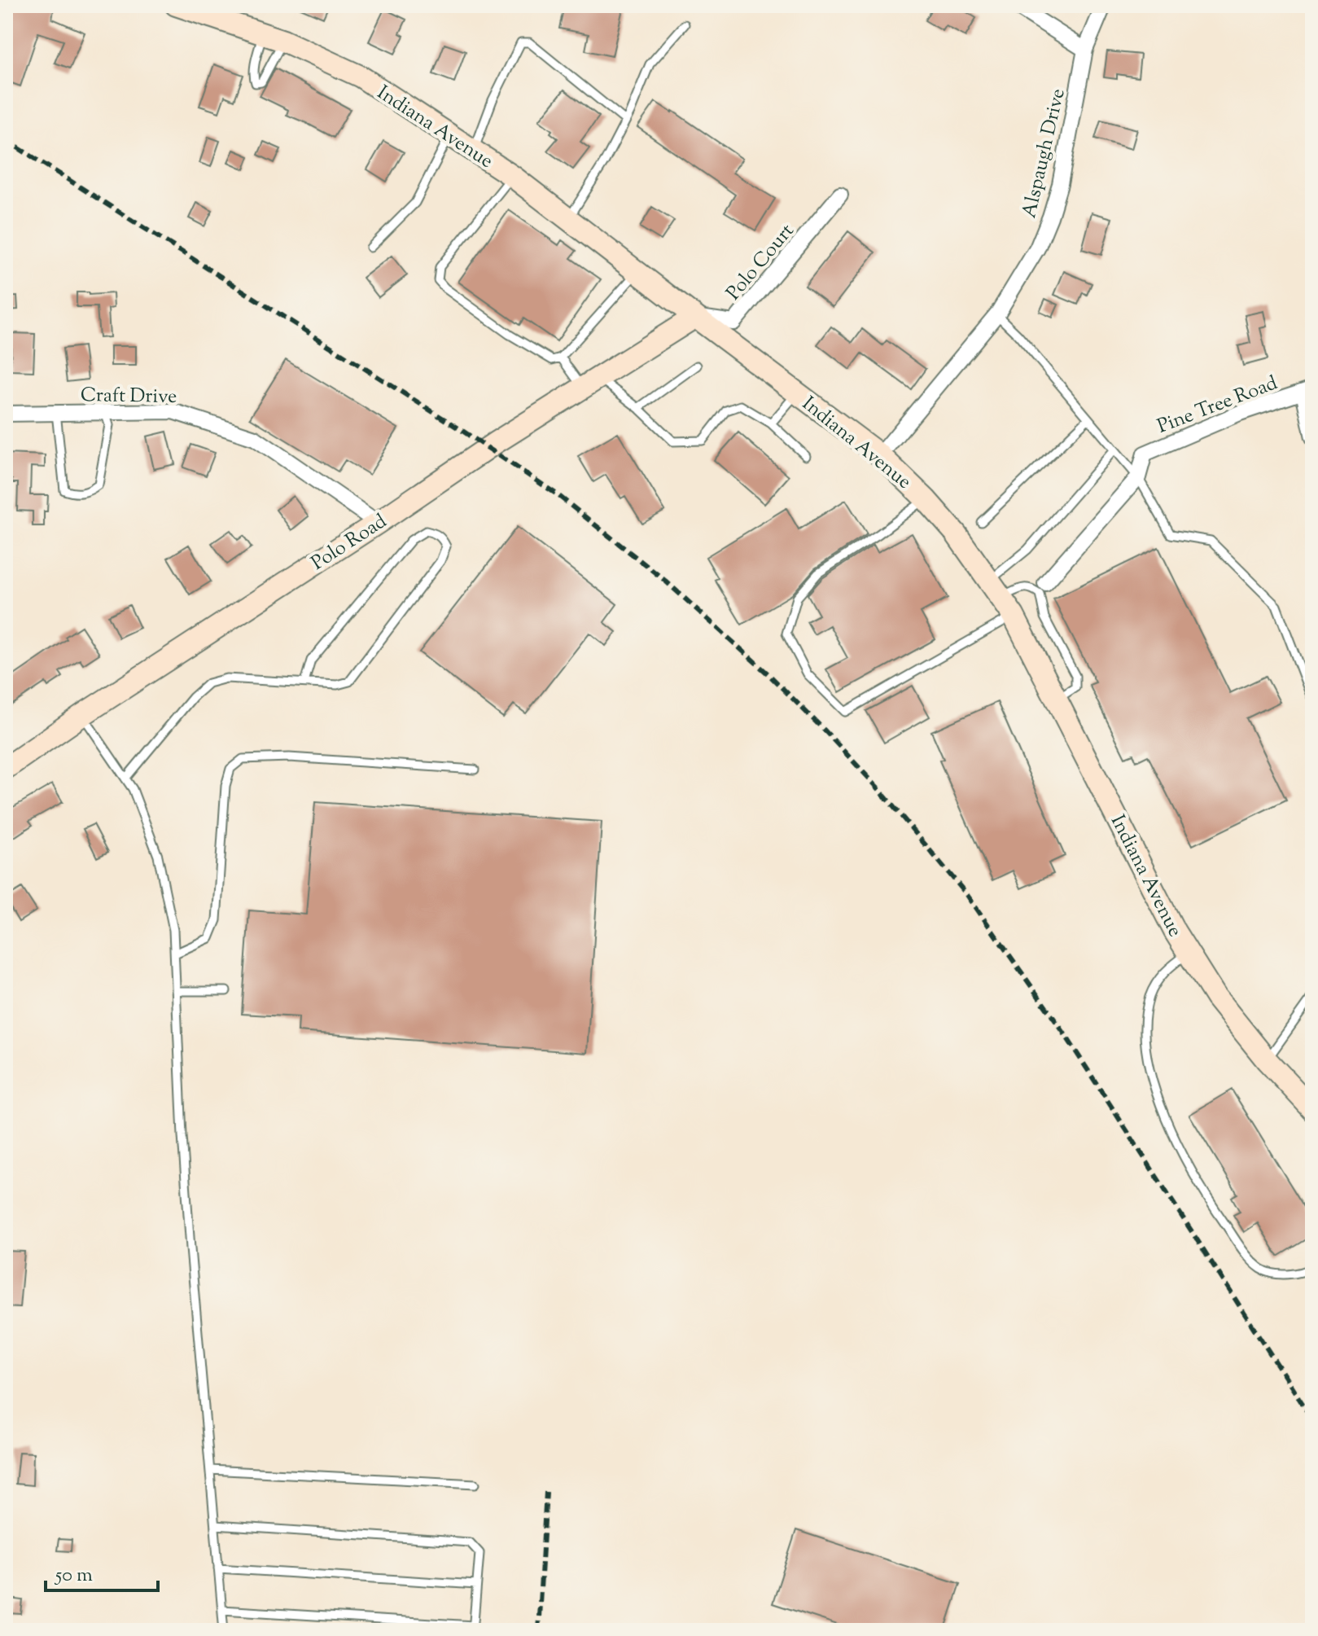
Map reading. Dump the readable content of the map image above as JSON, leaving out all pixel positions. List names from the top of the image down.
{
  "streets": {
    "main road": ["Indiana Avenue", "Polo Road"],
    "street": [
      "Alspaugh Drive",
      "Polo Court",
      "Craft Drive",
      "Pine Tree Road"
    ]
  },
  "crossings": [
    ["Indiana Avenue", "Alspaugh Drive"],
    ["Indiana Avenue", "Polo Court"],
    ["Indiana Avenue", "Polo Road"],
    ["Polo Court", "Polo Road"],
    ["Craft Drive", "Polo Road"]
  ],
  "scale_bar": "50 m"
}
